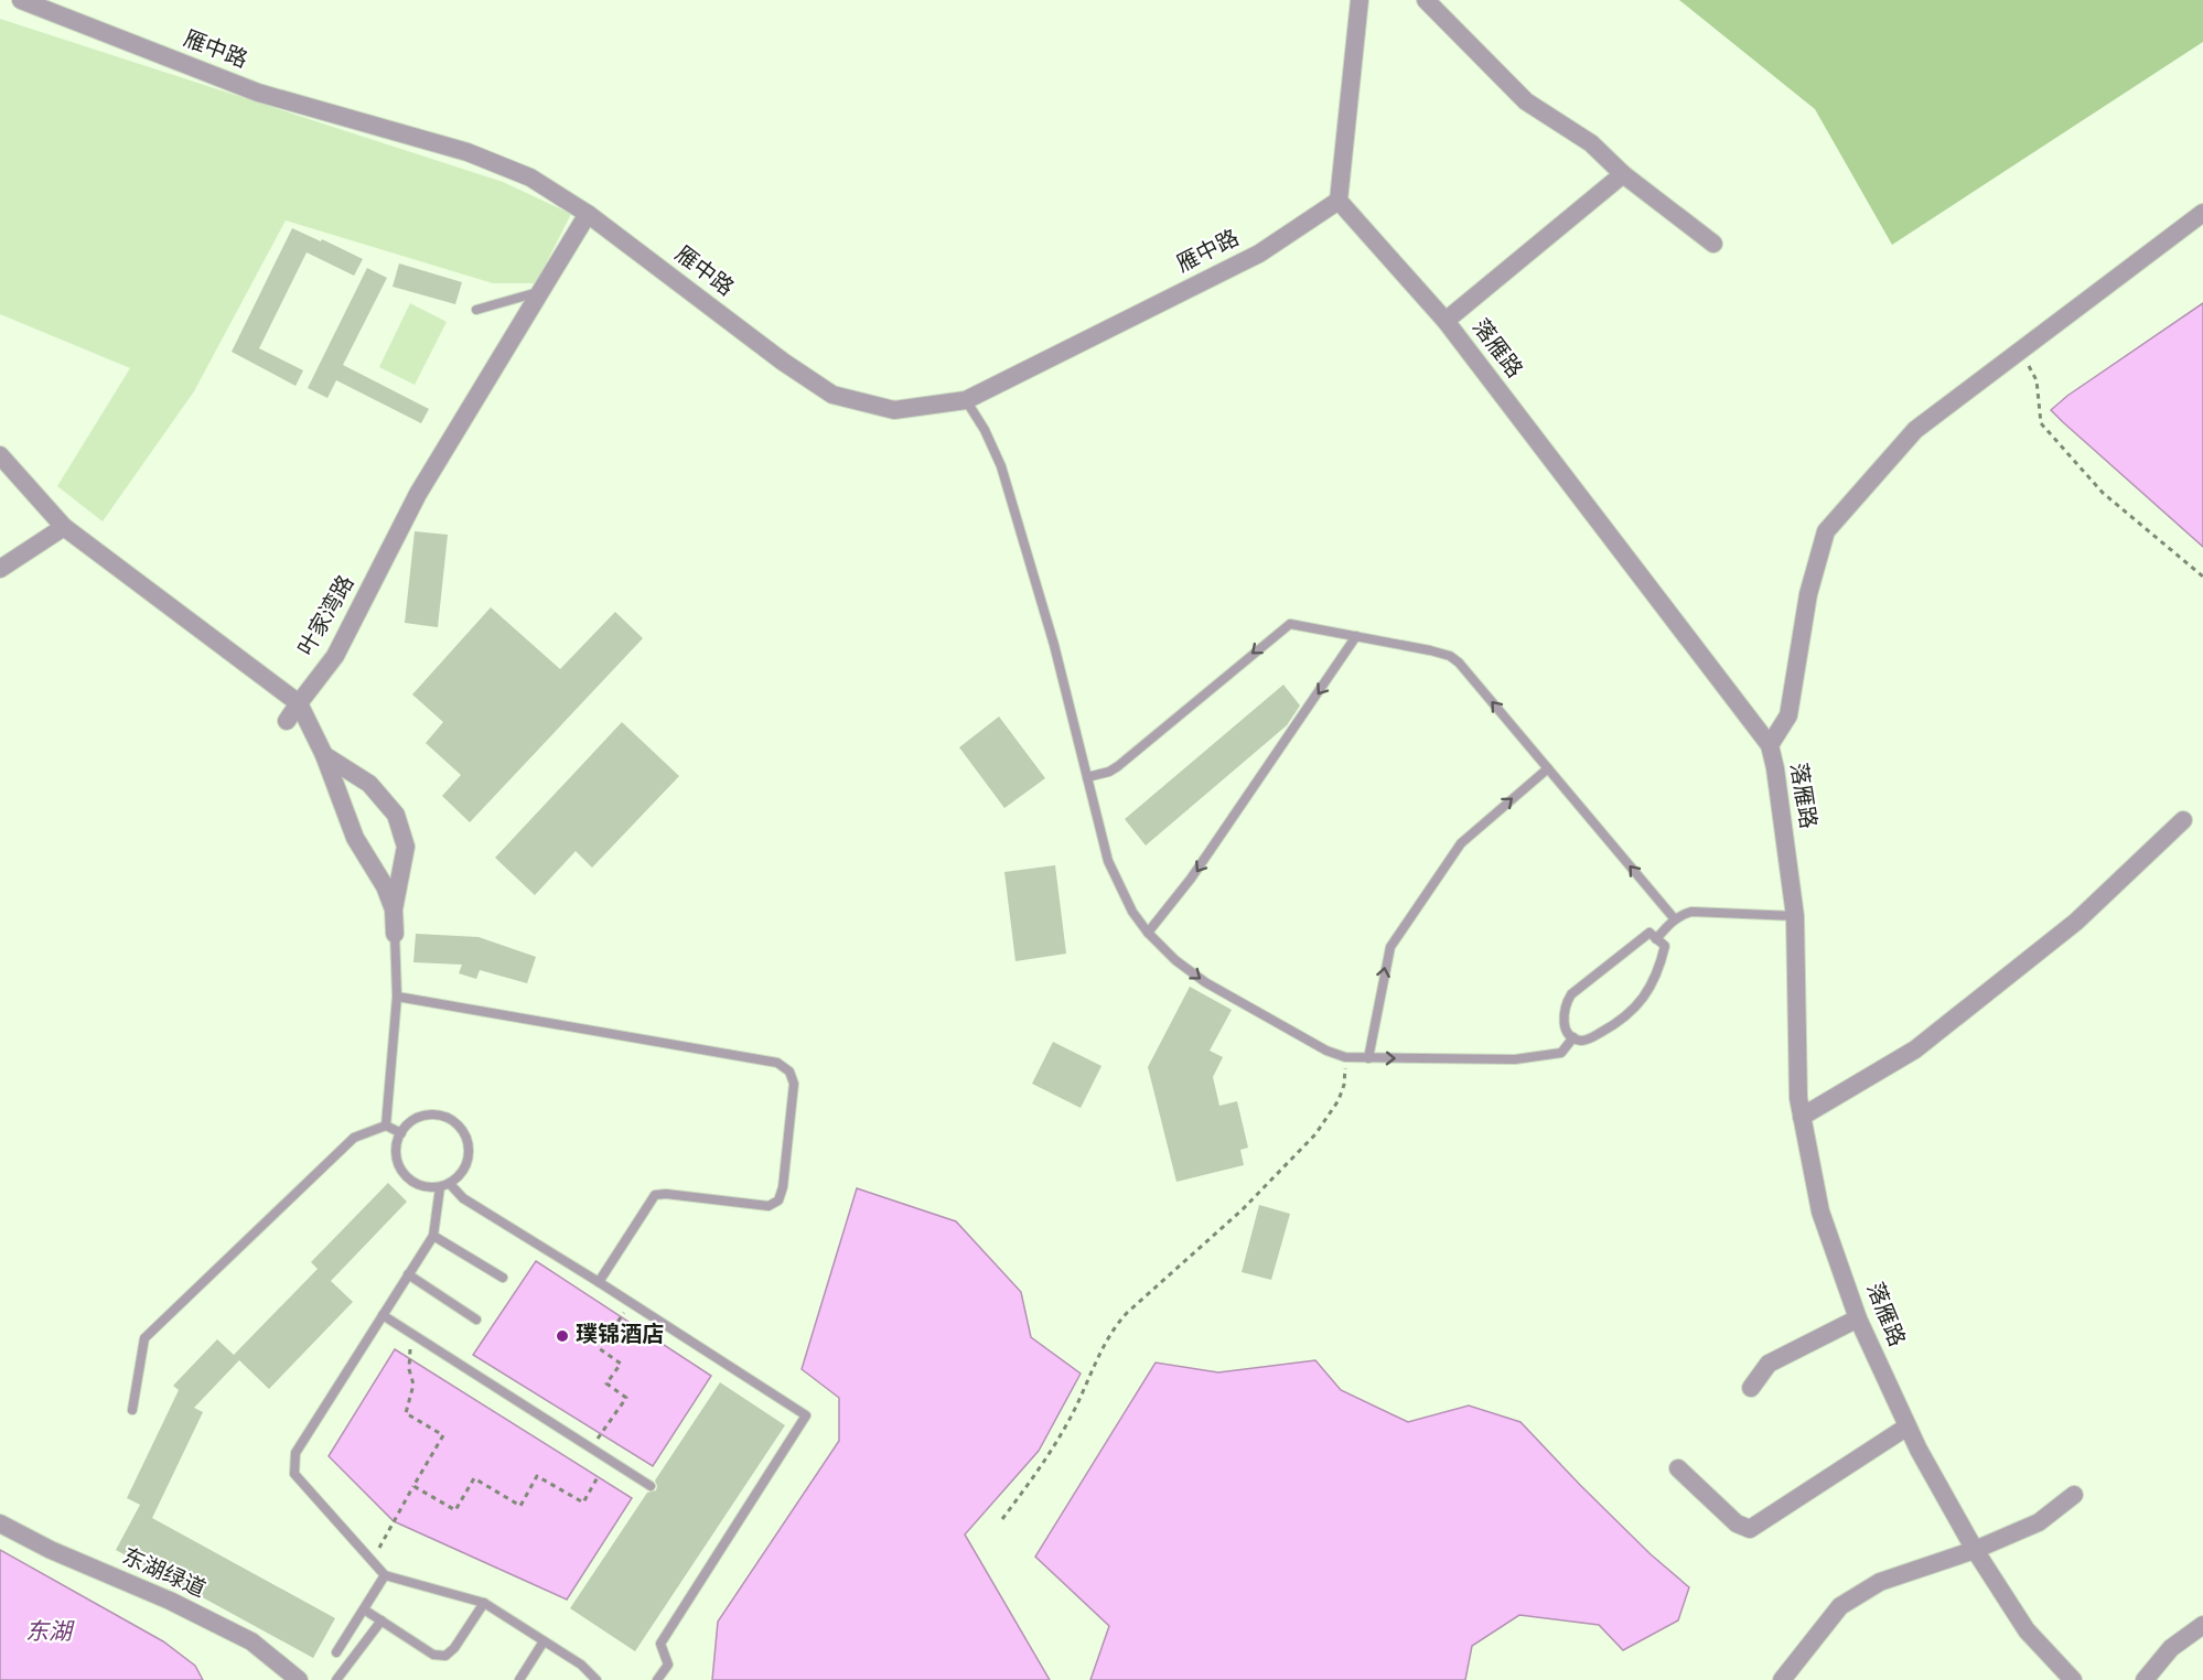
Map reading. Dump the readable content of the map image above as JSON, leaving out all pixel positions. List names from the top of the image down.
{
  "streets": {
    "street": [
      "雁中路",
      "落雁路",
      "叶家湾路",
      "东湖绿道"
    ]
  },
  "crossings": [
    ["雁中路", "落雁路"],
    ["雁中路", "叶家湾路"]
  ],
  "water": ["东湖"],
  "places": ["璞锦酒店"]
}
